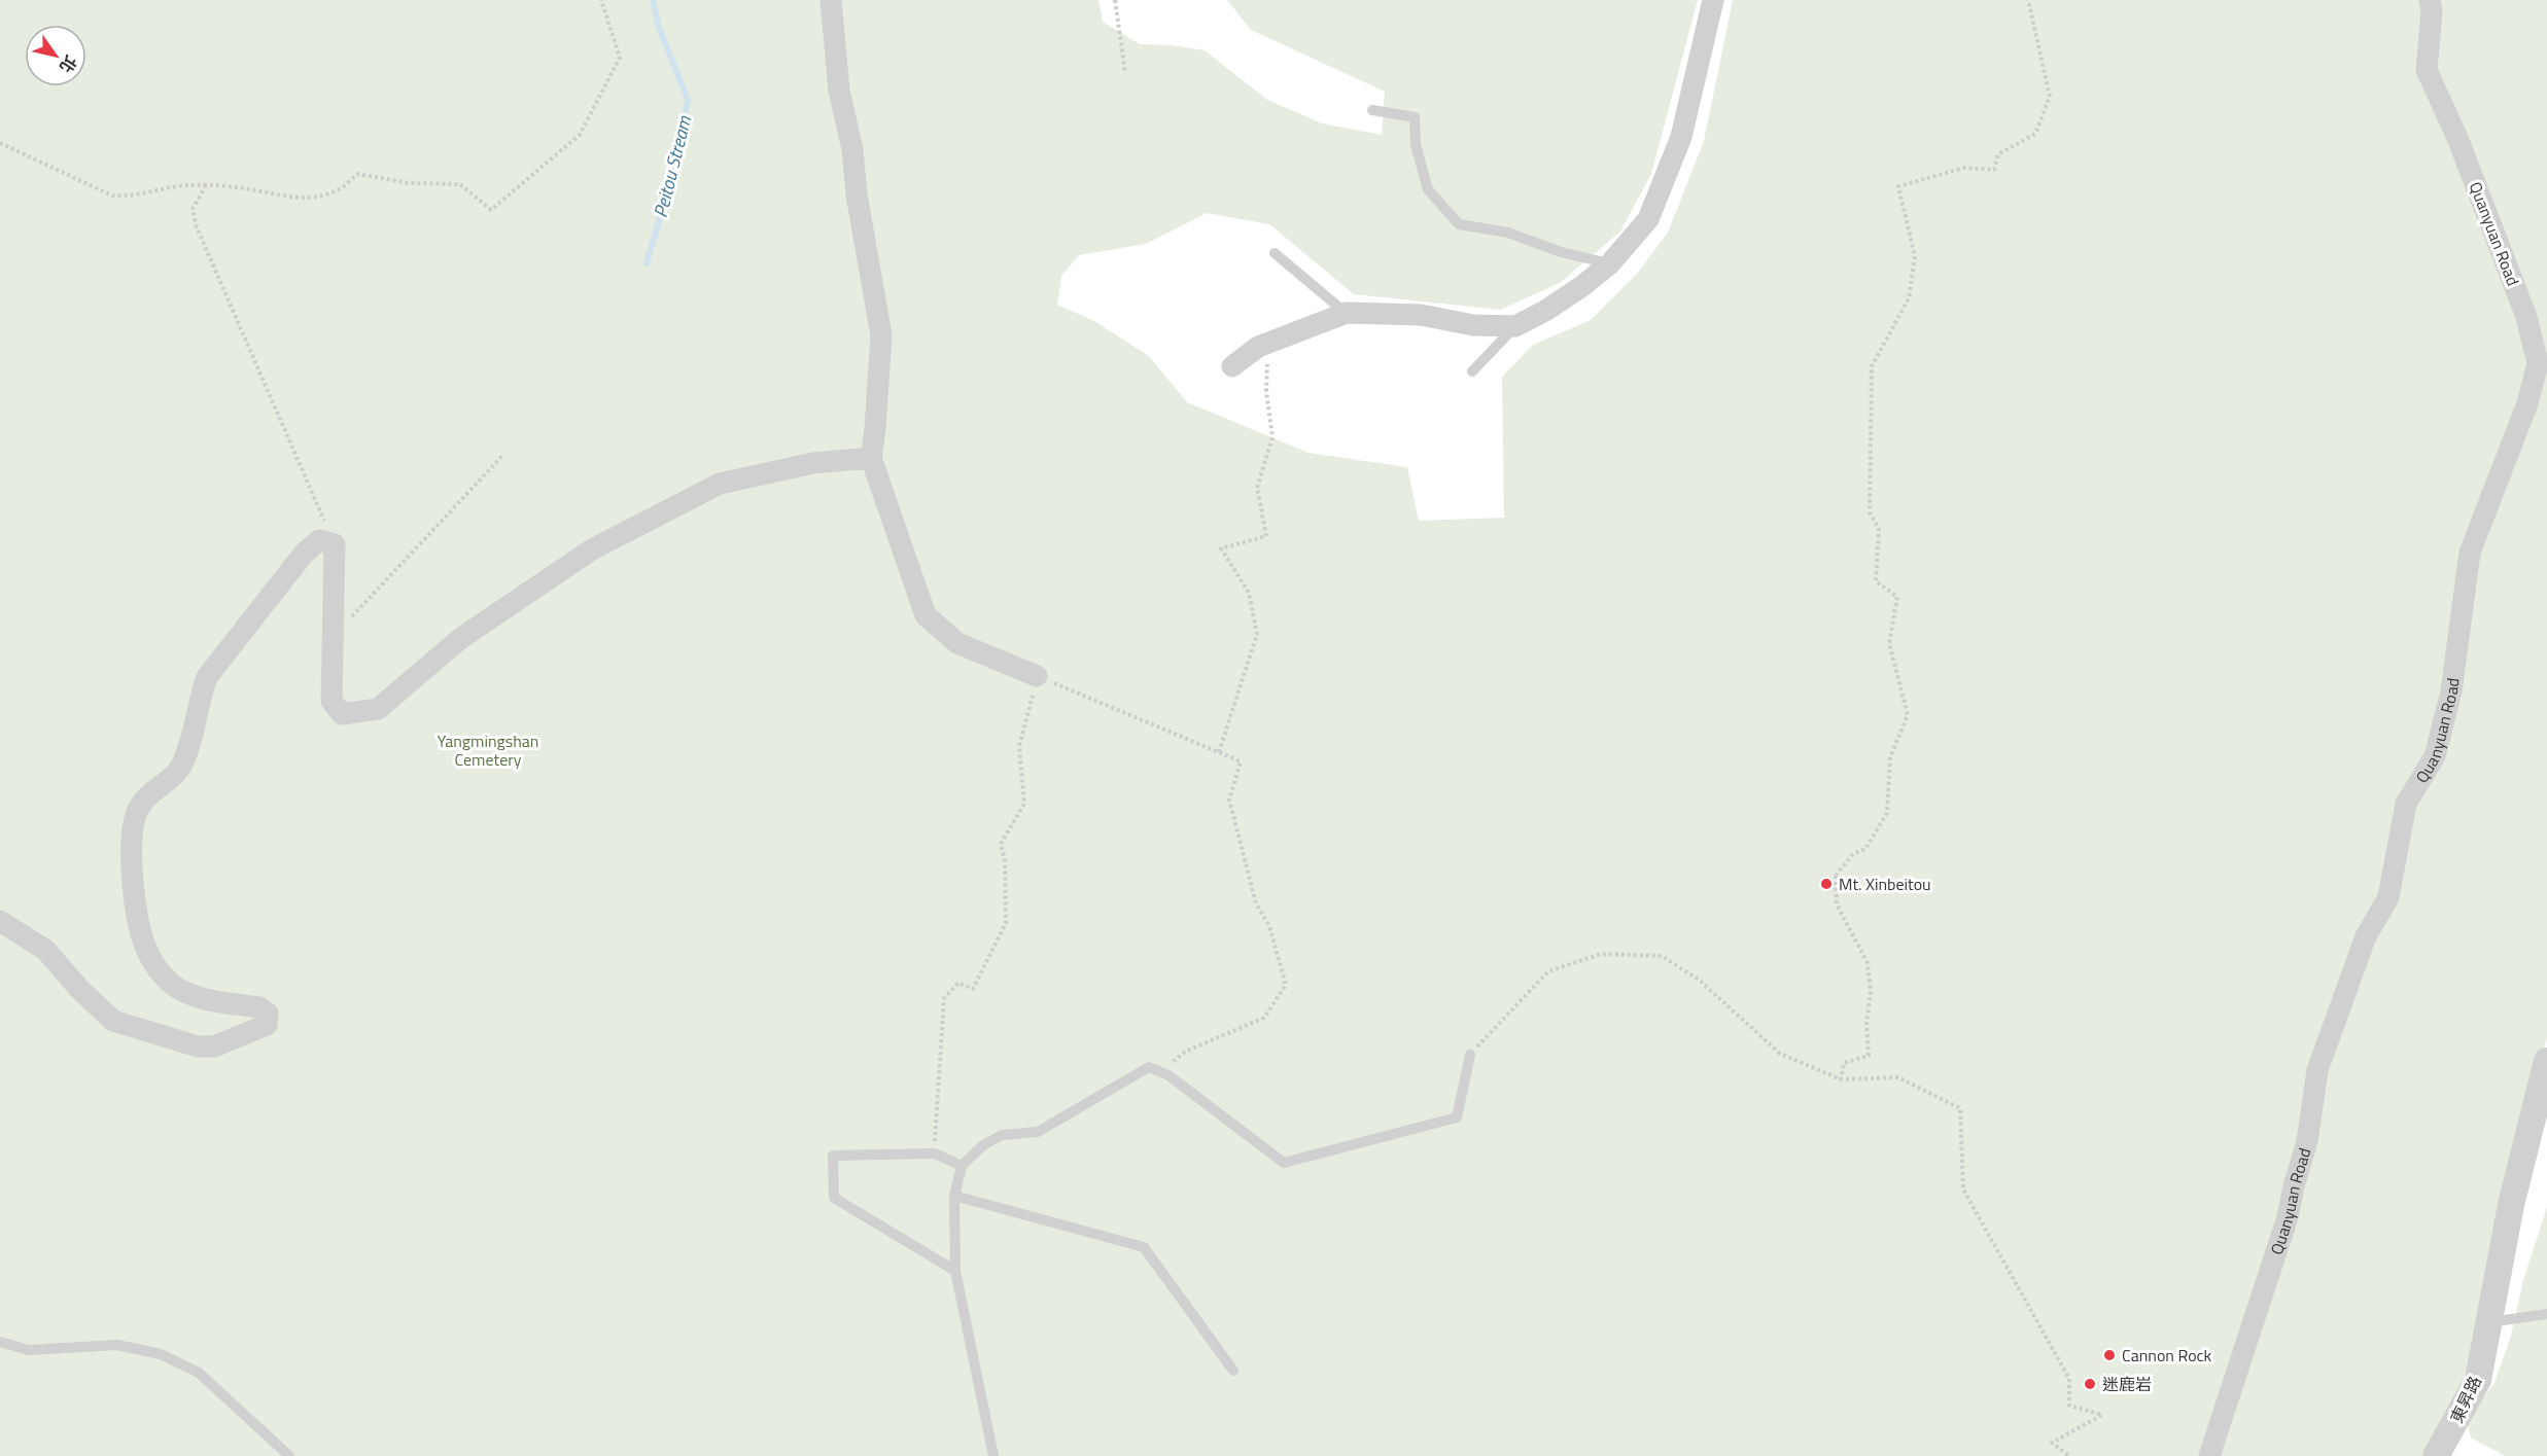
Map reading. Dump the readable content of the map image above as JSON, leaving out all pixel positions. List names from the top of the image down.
{
  "streets": {
    "street": ["Quanyuan Road", "東昇路"]
  },
  "water": ["Peitou Stream"],
  "parks": ["Yangmingshan Cemetery"],
  "places": ["Mt. Xinbeitou", "Cannon Rock", "迷鹿岩"],
  "north": "bottom right"
}
